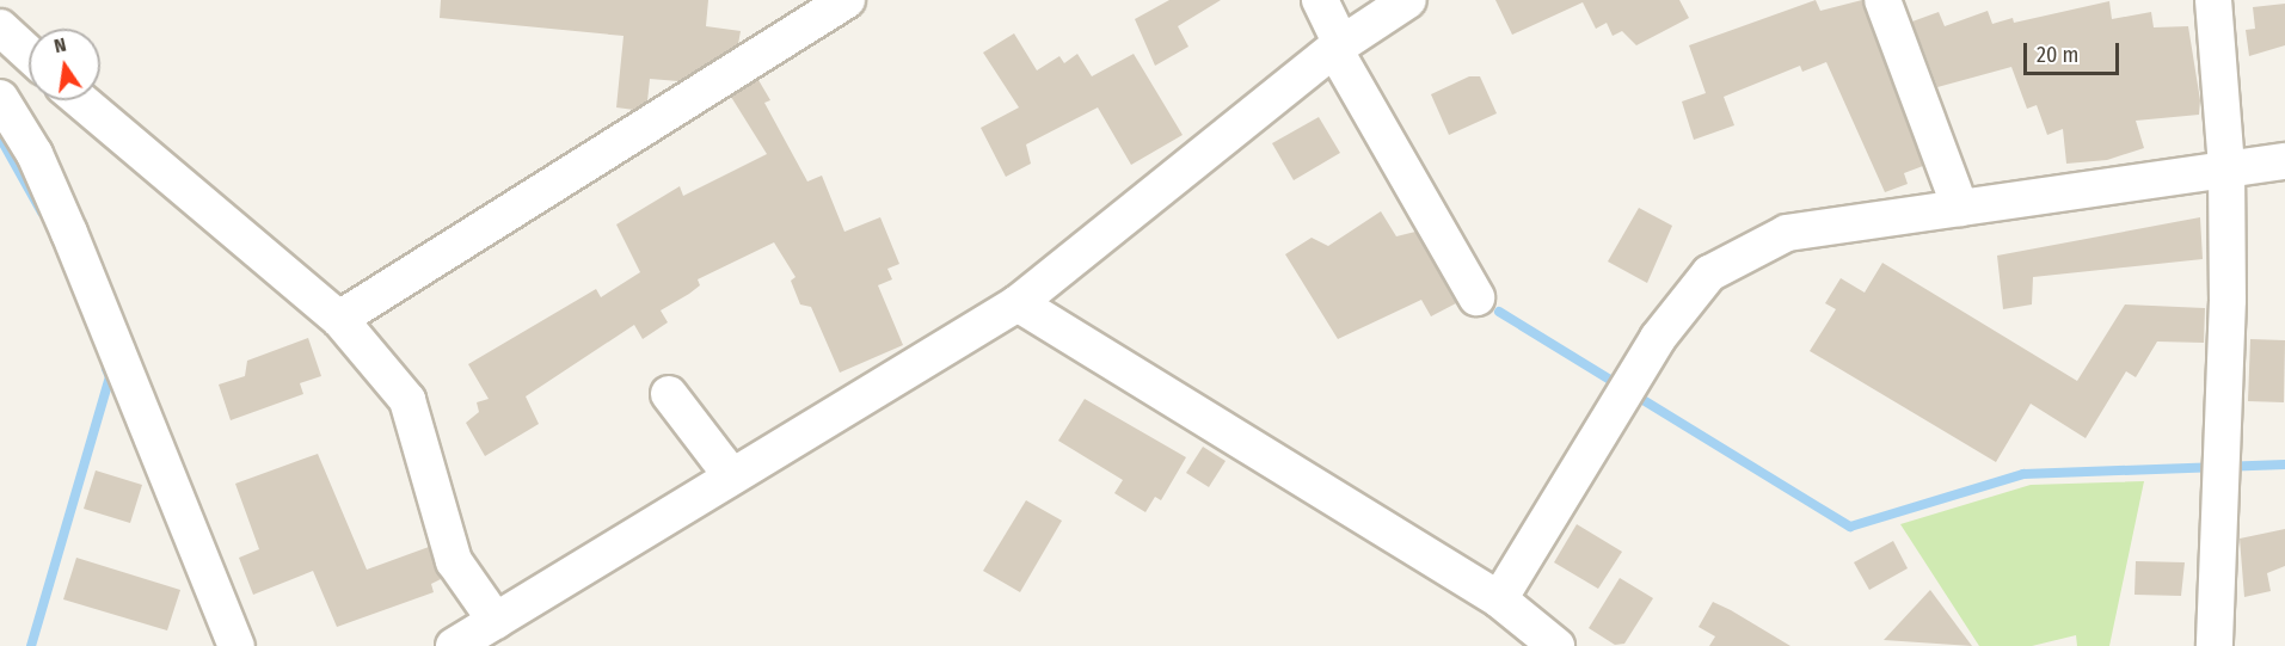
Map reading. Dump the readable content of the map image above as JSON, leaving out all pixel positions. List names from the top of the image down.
{
  "scale_bar": "20 m",
  "north": "top"
}
